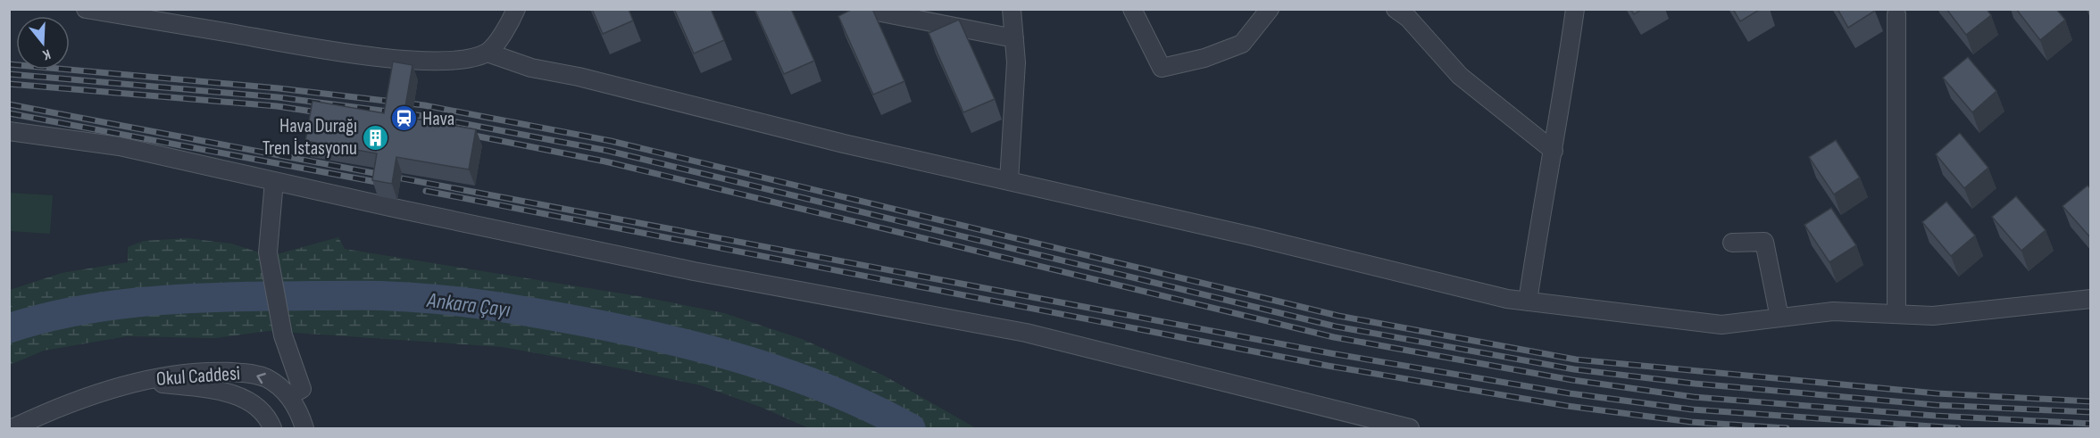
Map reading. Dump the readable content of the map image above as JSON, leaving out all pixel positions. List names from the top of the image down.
{
  "streets": {
    "street": ["Okul Caddesi"]
  },
  "water": ["Ankara Çayı"],
  "places": {
    "station": ["Hava"],
    "building": ["Hava Durağı Tren İstasyonu"]
  },
  "north": "bottom"
}
